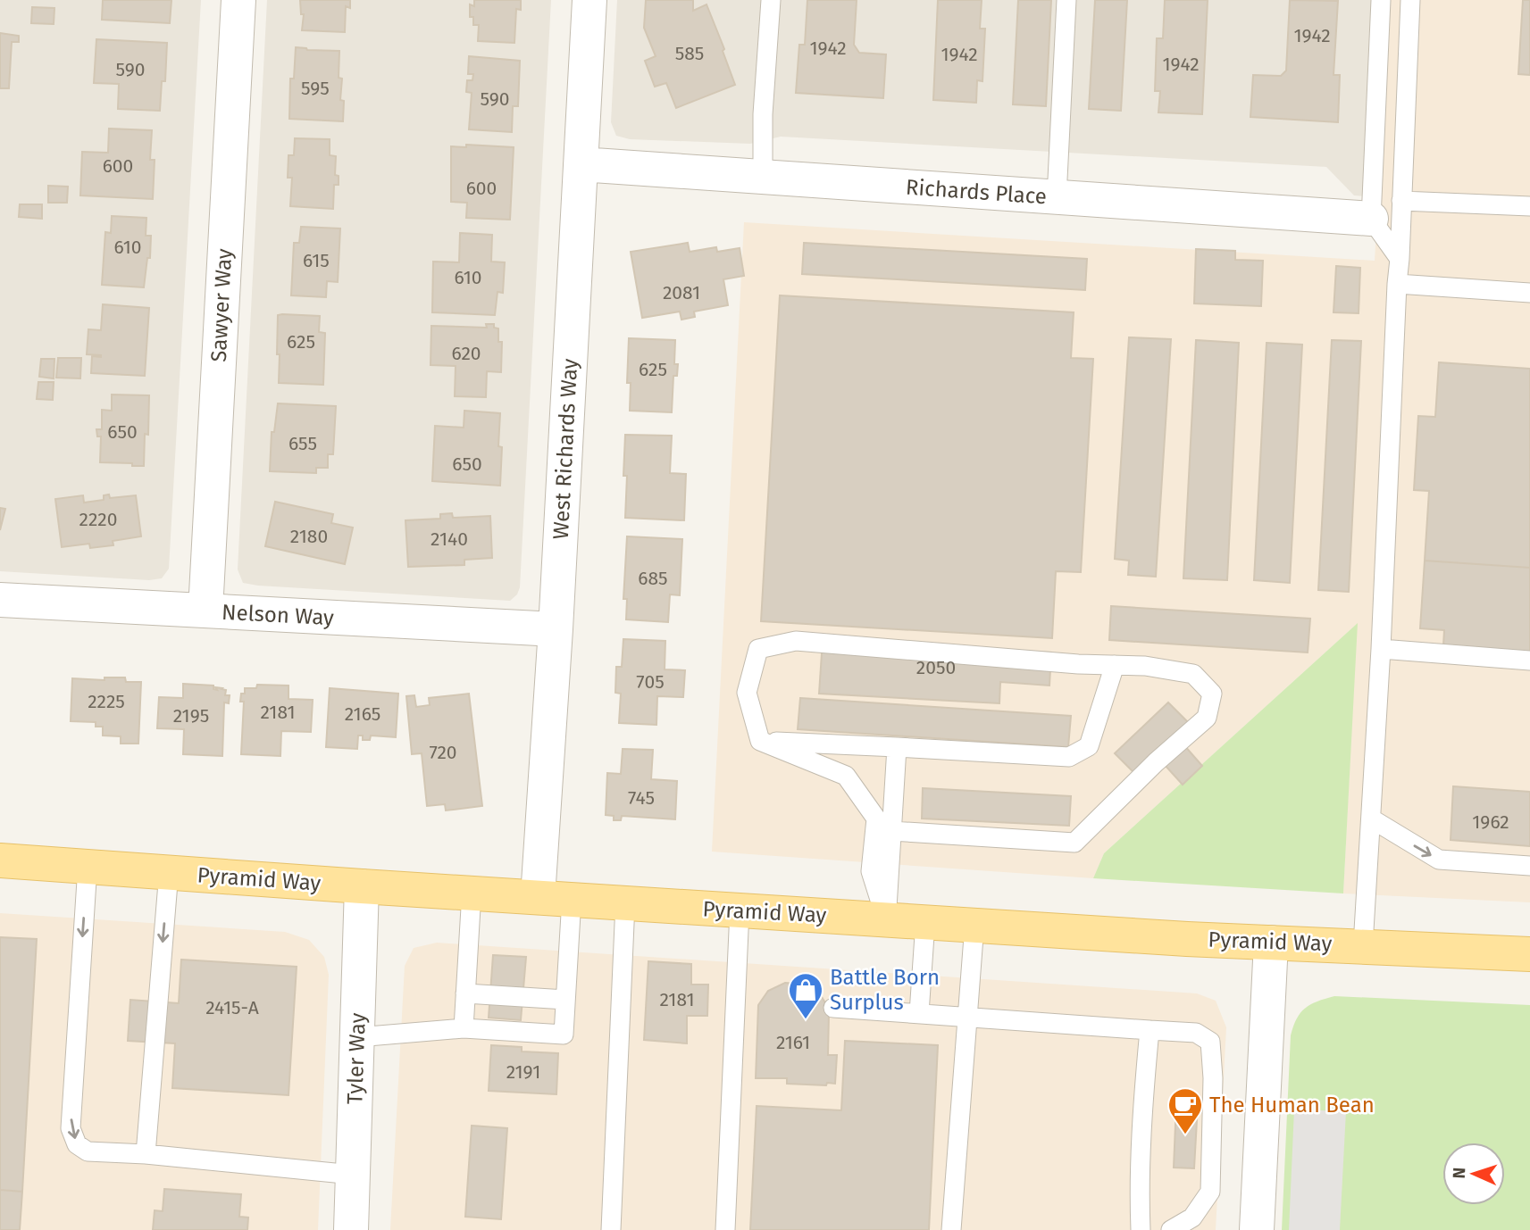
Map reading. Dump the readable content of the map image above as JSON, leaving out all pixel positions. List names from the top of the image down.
{
  "streets": {
    "main road": ["Pyramid Way"],
    "street": [
      "Richards Place",
      "Sawyer Way",
      "West Richards Way",
      "Nelson Way",
      "Tyler Way"
    ]
  },
  "crossings": [
    ["Richards Place", "West Richards Way"],
    ["Sawyer Way", "Nelson Way"],
    ["West Richards Way", "Nelson Way"],
    ["West Richards Way", "Pyramid Way"],
    ["Pyramid Way", "Tyler Way"]
  ],
  "places": {
    "shop": ["Battle Born Surplus"],
    "cafe": ["The Human Bean"]
  },
  "house_numbers": [
    "1942",
    "1942",
    "585",
    "1942",
    "1942",
    "590",
    "595",
    "590",
    "600",
    "600",
    "610",
    "615",
    "610",
    "2081",
    "625",
    "620",
    "625",
    "650",
    "655",
    "650",
    "2220",
    "2180",
    "2140",
    "685",
    "2050",
    "705",
    "2225",
    "2181",
    "2165",
    "2195",
    "720",
    "745",
    "1962",
    "2181",
    "2415-A",
    "2161",
    "2191"
  ],
  "north": "left"
}
